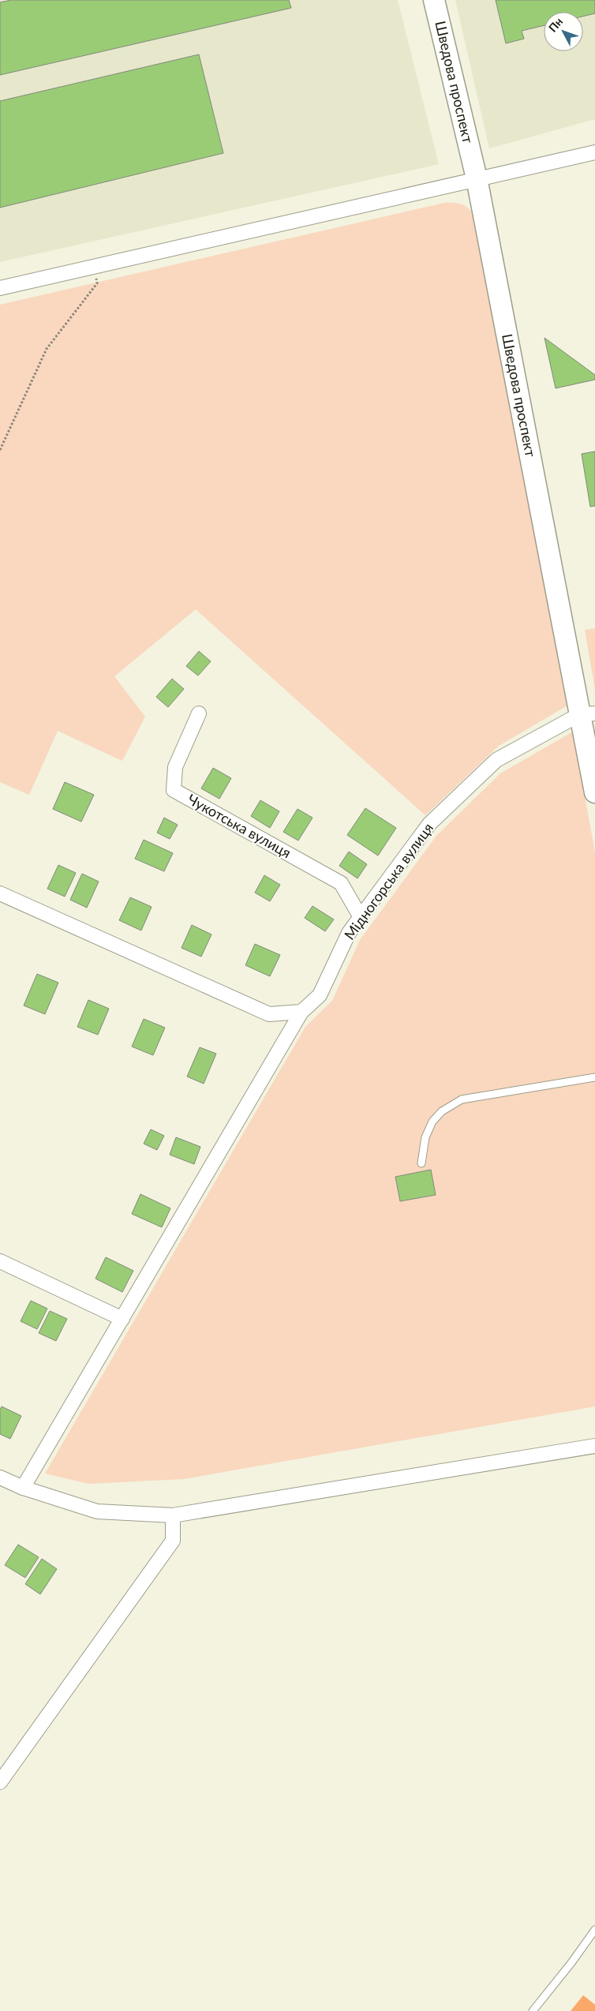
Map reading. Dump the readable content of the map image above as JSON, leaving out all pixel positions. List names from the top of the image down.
{
  "streets": {
    "street": ["Шведова проспект", "Чукотська вулиця", "Мідногорська вулиця"]
  },
  "crossings": [
    ["Шведова проспект", "Мідногорська вулиця"],
    ["Чукотська вулиця", "Мідногорська вулиця"]
  ],
  "north": "top left"
}
